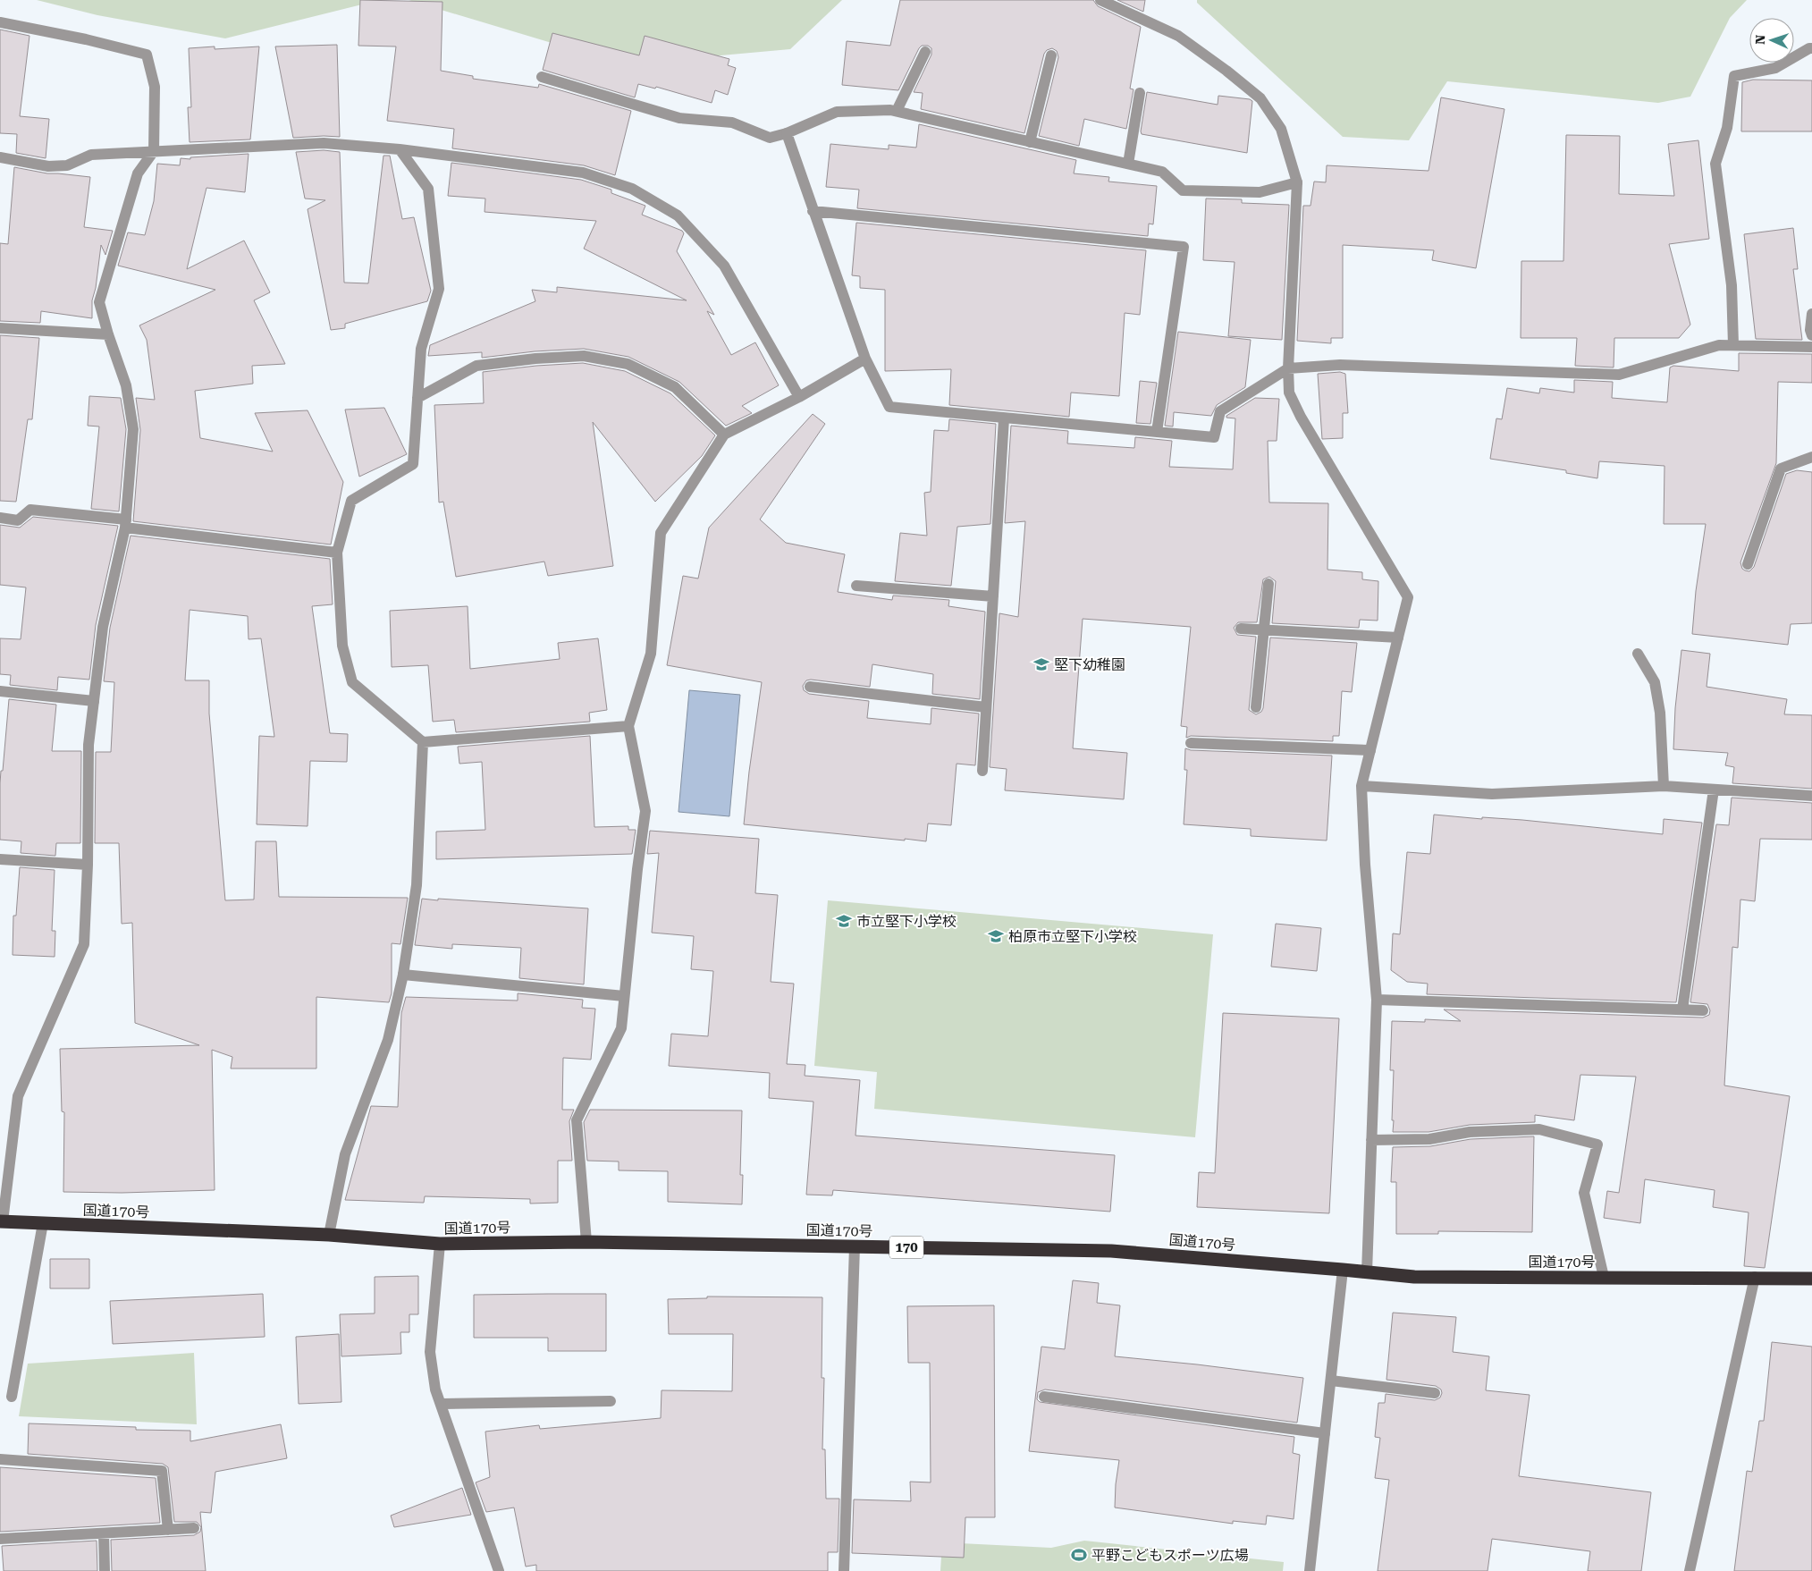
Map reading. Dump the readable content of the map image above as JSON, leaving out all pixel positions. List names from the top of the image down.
{
  "streets": {
    "highway": ["国道170号", "170"]
  },
  "places": {
    "school or university": ["堅下幼稚園", "市立堅下小学校", "柏原市立堅下小学校"],
    "sports": ["平野こどもスポーツ広場"]
  },
  "north": "left"
}
